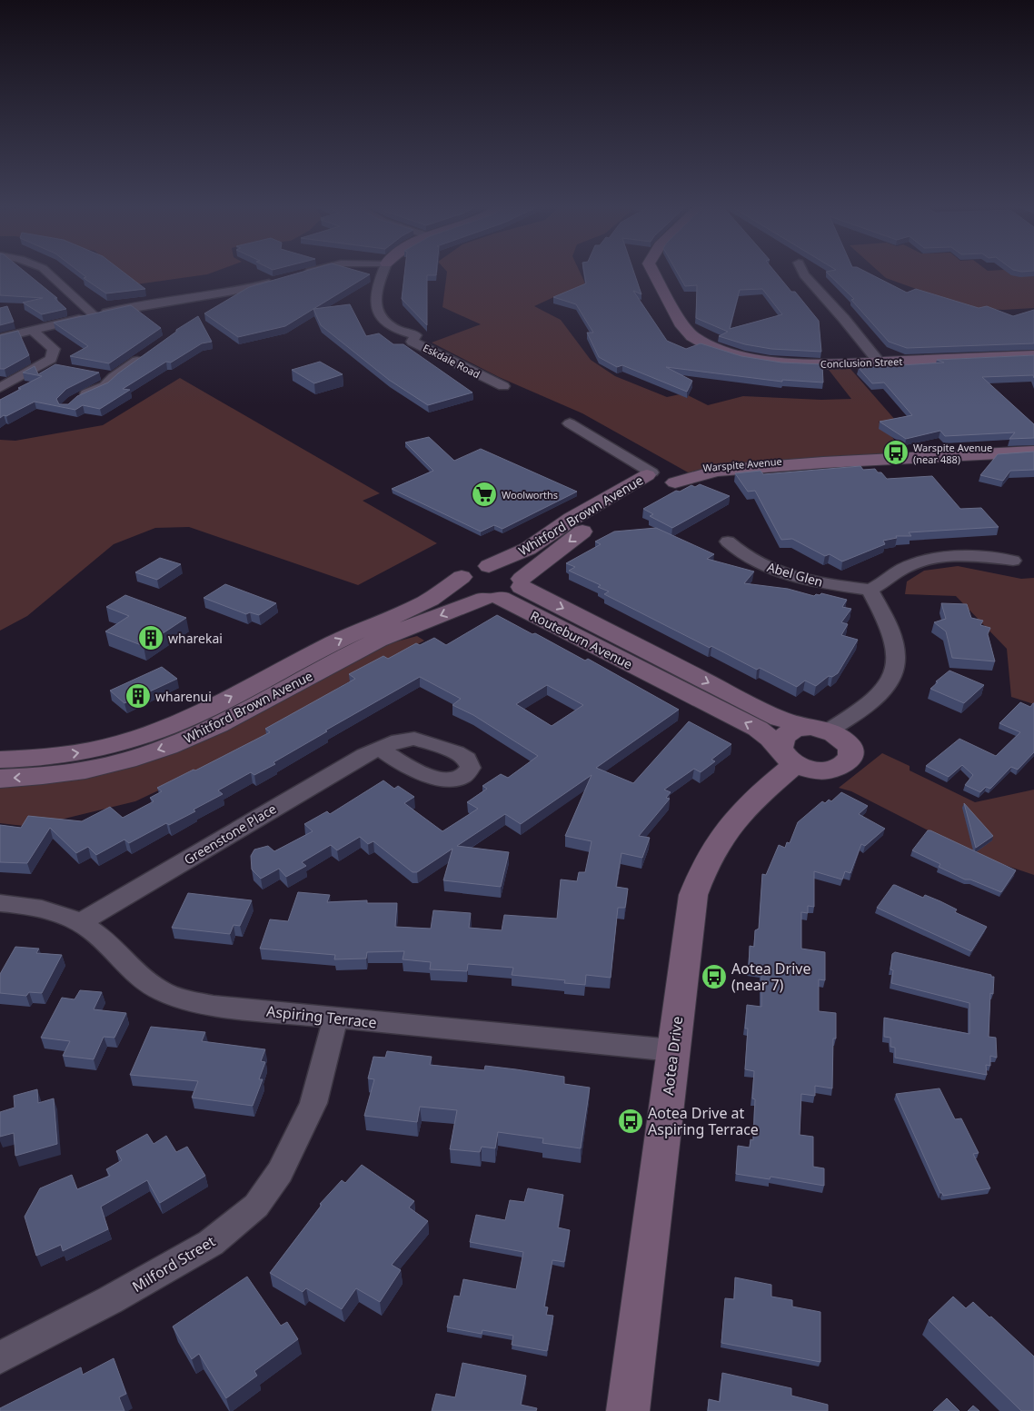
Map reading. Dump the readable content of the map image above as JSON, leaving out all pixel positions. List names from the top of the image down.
{
  "streets": {
    "street": [
      "Eskdale Road",
      "Conclusion Street",
      "Warspite Avenue",
      "Whitford Brown Avenue",
      "Abel Glen",
      "Routeburn Avenue",
      "Greenstone Place",
      "Aspiring Terrace",
      "Aotea Drive",
      "Milford Street"
    ]
  },
  "crossings": [
    ["Warspite Avenue", "Whitford Brown Avenue"],
    ["Whitford Brown Avenue", "Routeburn Avenue"],
    ["Routeburn Avenue", "Aotea Drive"],
    ["Greenstone Place", "Aspiring Terrace"],
    ["Aspiring Terrace", "Aotea Drive"],
    ["Aspiring Terrace", "Milford Street"]
  ],
  "places": {
    "bus stop": ["Warspite Avenue (near 488)", "Aotea Drive (near 7)", "Aotea Drive at Aspiring Terrace"],
    "supermarket": ["Woolworths"],
    "building": ["wharekai", "wharenui"]
  }
}
